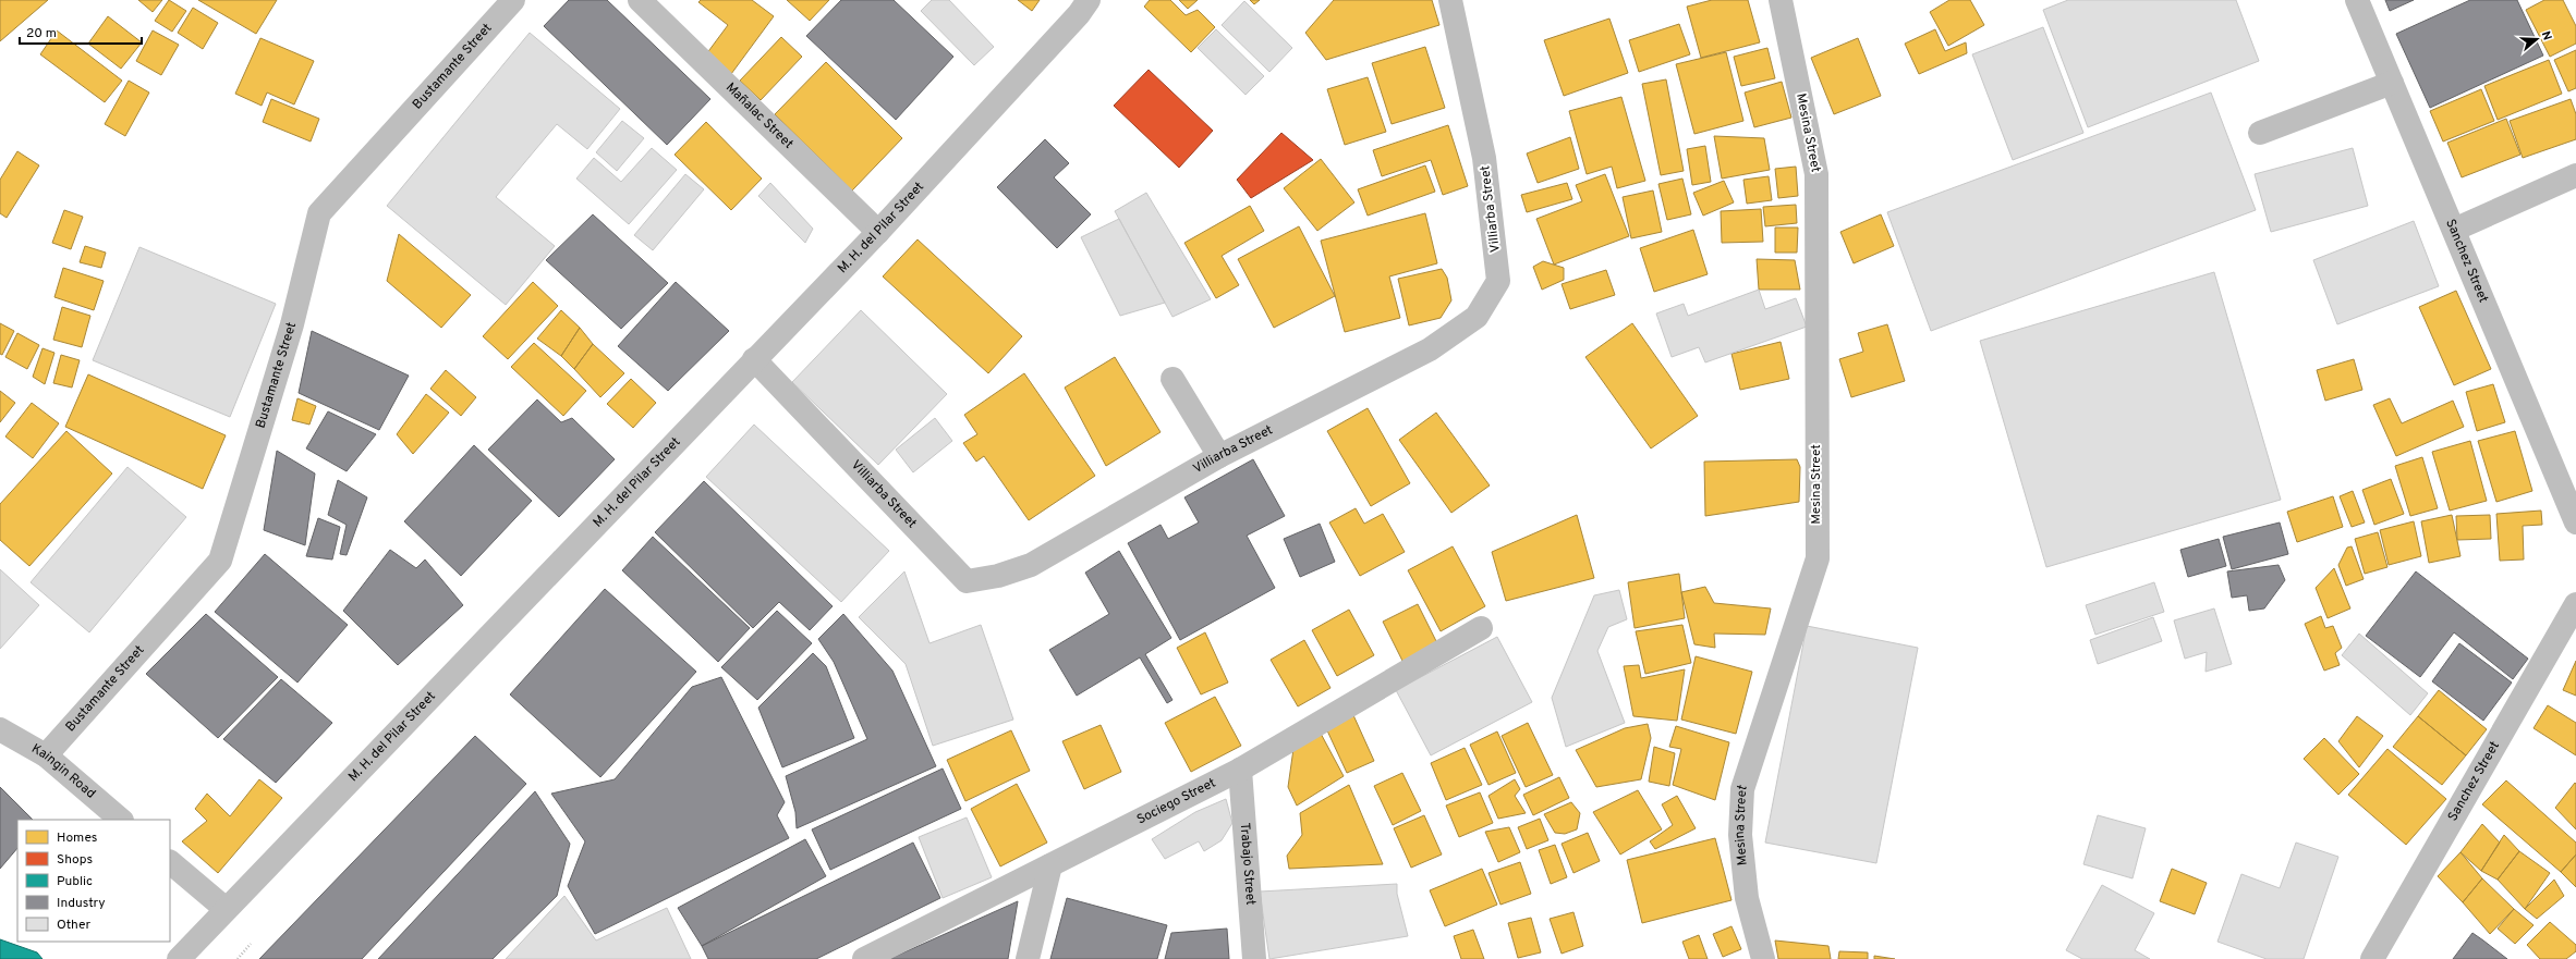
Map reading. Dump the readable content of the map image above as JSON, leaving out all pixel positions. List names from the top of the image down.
{
  "streets": {
    "street": [
      "Bustamante Street",
      "Mañalac Street",
      "Mesina Street",
      "Villiarba Street",
      "M. H. del Pilar Street",
      "Sanchez Street",
      "Kaingin Road",
      "Sociego Street",
      "Trabajo Street"
    ]
  },
  "crossings": [
    ["Bustamante Street", "Kaingin Road"],
    ["Mañalac Street", "M. H. del Pilar Street"],
    ["Villiarba Street", "M. H. del Pilar Street"],
    ["Sociego Street", "Trabajo Street"]
  ],
  "legend": [
    "Homes",
    "Shops",
    "Public",
    "Industry",
    "Other"
  ],
  "scale_bar": "20 m",
  "north": "right"
}
